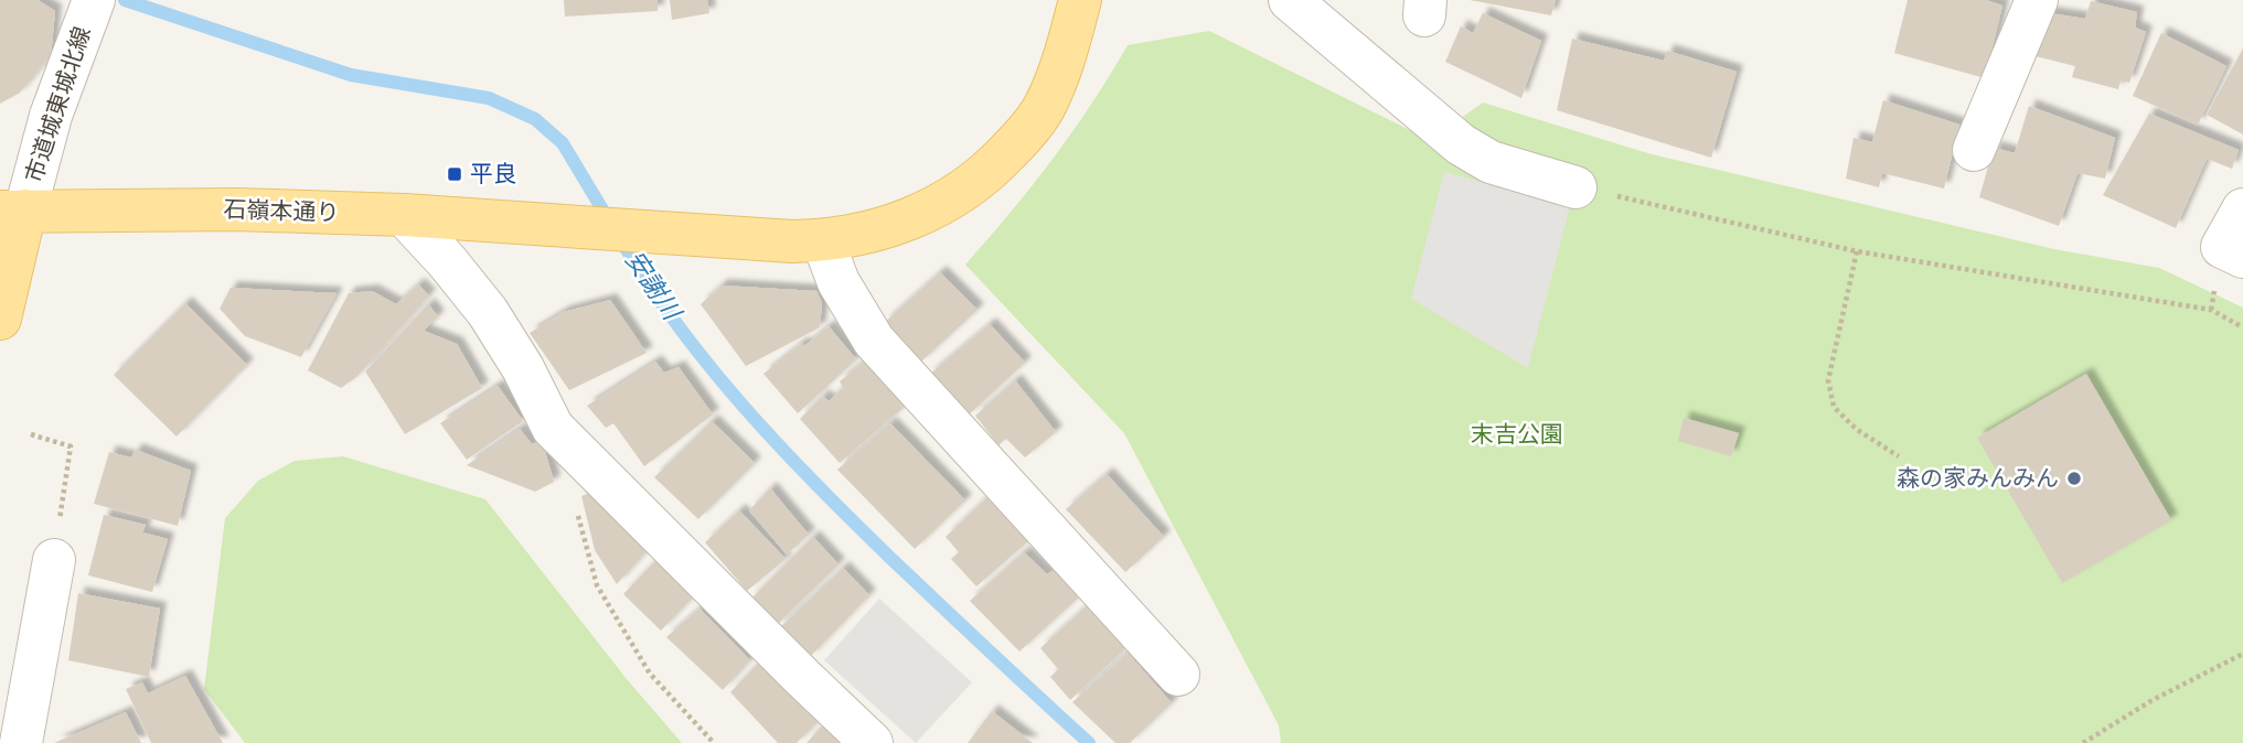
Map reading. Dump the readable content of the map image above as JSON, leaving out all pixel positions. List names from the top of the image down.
{
  "streets": {
    "main road": ["石嶺本通り"],
    "street": ["市道城東城北線"]
  },
  "crossings": [
    ["市道城東城北線", "石嶺本通り"]
  ],
  "water": ["安謝川"],
  "parks": ["末吉公園"],
  "places": {
    "transit": ["平良"],
    "other": ["森の家みんみん"]
  }
}
